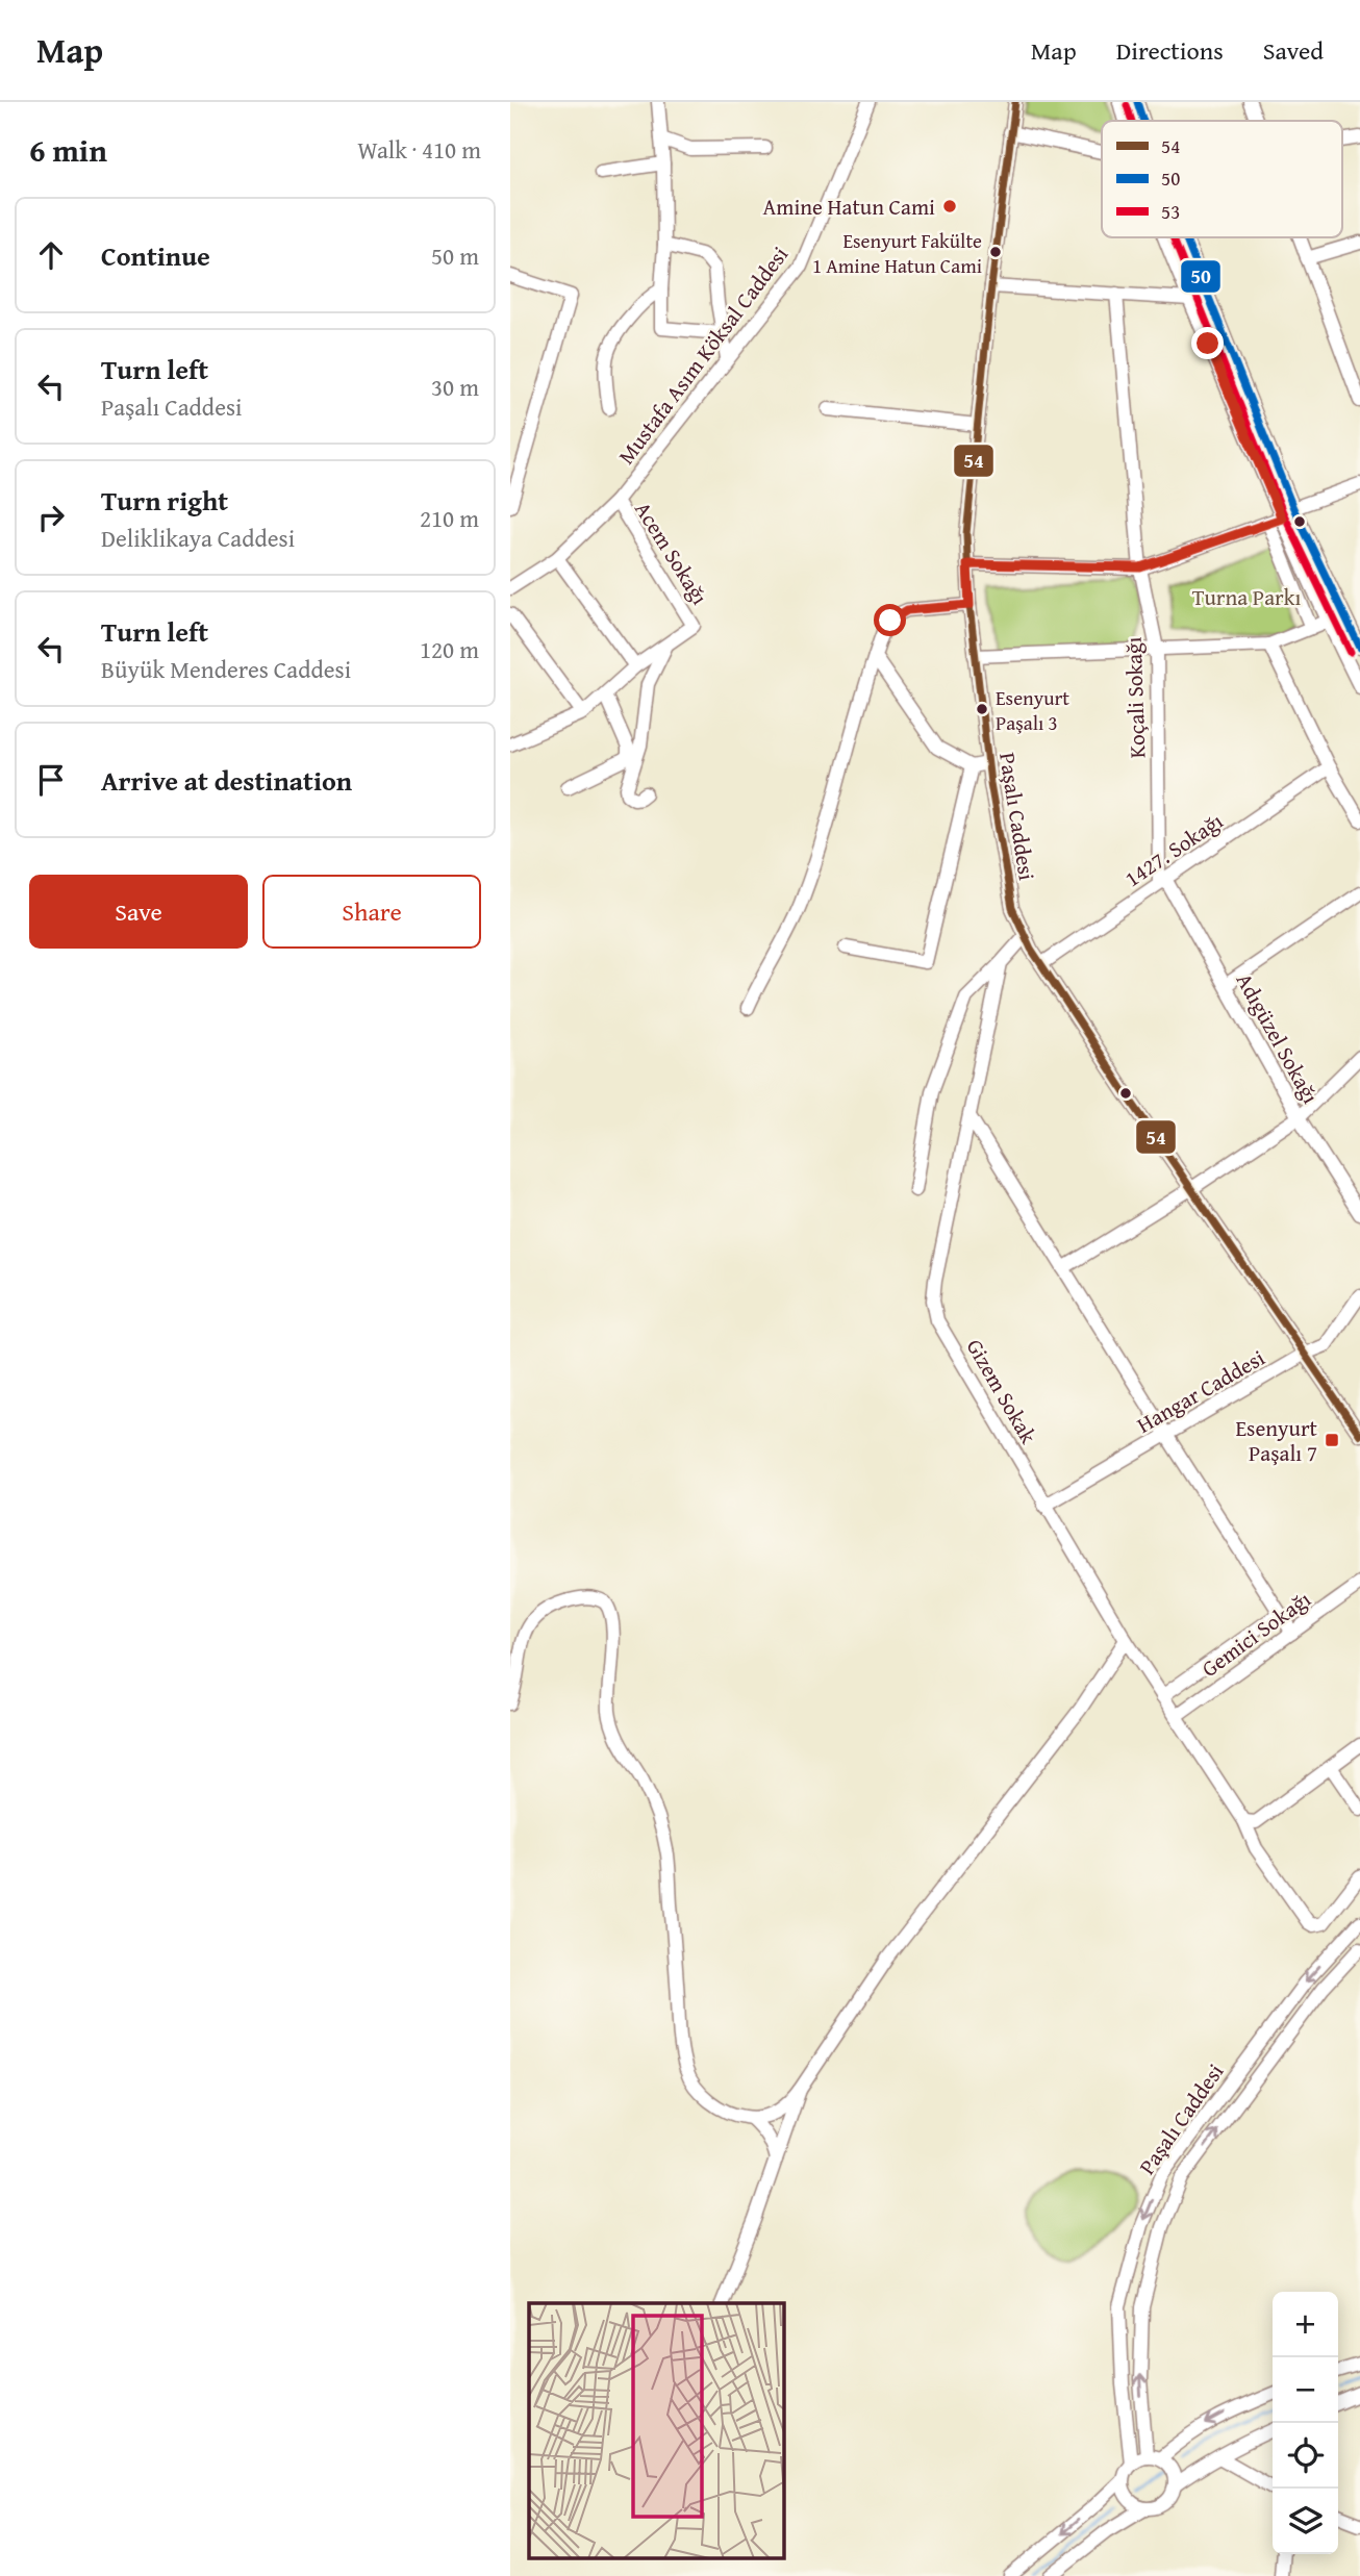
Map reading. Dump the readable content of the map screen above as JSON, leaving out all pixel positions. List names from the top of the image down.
{
  "streets": {
    "street": [
      "Mustafa Asım Köksal Caddesi",
      "Acem Sokağı",
      "Koçali Sokağı",
      "Paşalı Caddesi",
      "1427. Sokağı",
      "Adıgüzel Sokağı",
      "Gizem Sokak",
      "Hangar Caddesi",
      "Gemici Sokağı"
    ]
  },
  "crossings": [
    ["Mustafa Asım Köksal Caddesi", "Acem Sokağı"],
    ["Koçali Sokağı", "1427. Sokağı"],
    ["Koçali Sokağı", "Adıgüzel Sokağı"],
    ["Paşalı Caddesi", "1427. Sokağı"],
    ["Paşalı Caddesi", "Gizem Sokak"],
    ["Paşalı Caddesi", "Hangar Caddesi"],
    ["1427. Sokağı", "Adıgüzel Sokağı"],
    ["Gizem Sokak", "Hangar Caddesi"],
    ["Gizem Sokak", "Gemici Sokağı"]
  ],
  "parks": ["Turna Parkı"],
  "places": {
    "other": ["Amine Hatun Cami", "Esenyurt Fakülte 1 Amine Hatun Cami", "Esenyurt Paşalı 3"],
    "transit": ["Esenyurt Paşalı 7"]
  },
  "lines": ["transit line 54", "transit line 50", "transit line 53"],
  "legend": ["54", "50", "53"],
  "page": {
    "header": "Map",
    "nav": ["Map", "Directions", "Saved"],
    "heading": ["6 min", "Walk · 410 m"],
    "list": [
      ["Continue", "50 m"],
      ["Turn left", "Paşalı Caddesi", "30 m"],
      ["Turn right", "Deliklikaya Caddesi", "210 m"],
      ["Turn left", "Büyük Menderes Caddesi", "120 m"],
      "Arrive at destination"
    ],
    "buttons": ["Save", "Share"],
    "map_buttons": ["+", "−"]
  }
}
